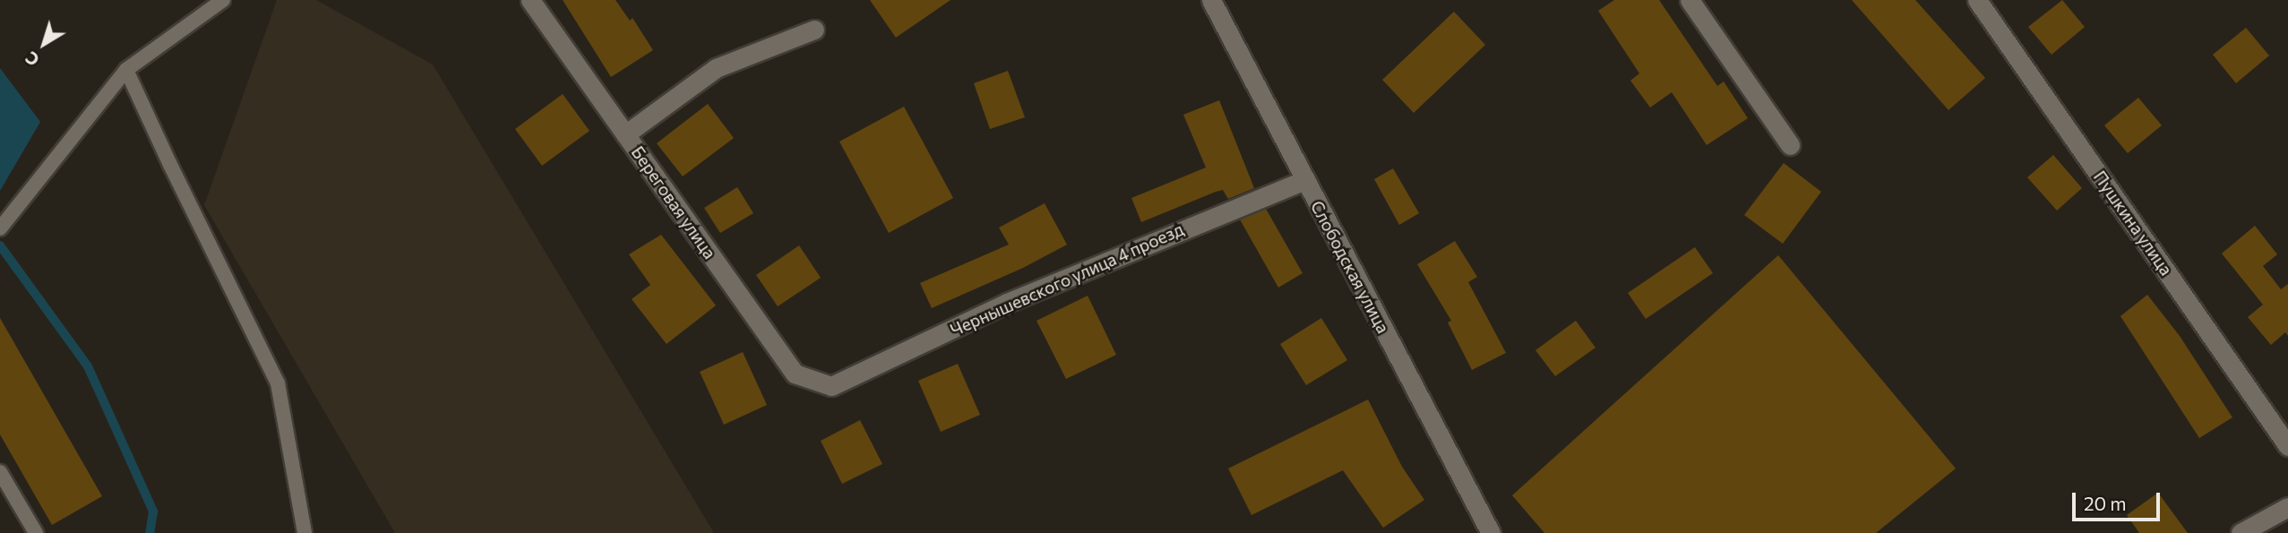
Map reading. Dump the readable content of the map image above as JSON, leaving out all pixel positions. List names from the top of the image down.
{
  "streets": {
    "street": [
      "Береговая улица",
      "Пушкина улица",
      "Слободская улица",
      "Чернышевского улица 4 проезд"
    ]
  },
  "crossings": [
    ["Береговая улица", "Чернышевского улица 4 проезд"],
    ["Слободская улица", "Чернышевского улица 4 проезд"]
  ],
  "scale_bar": "20 m",
  "north": "bottom left"
}
